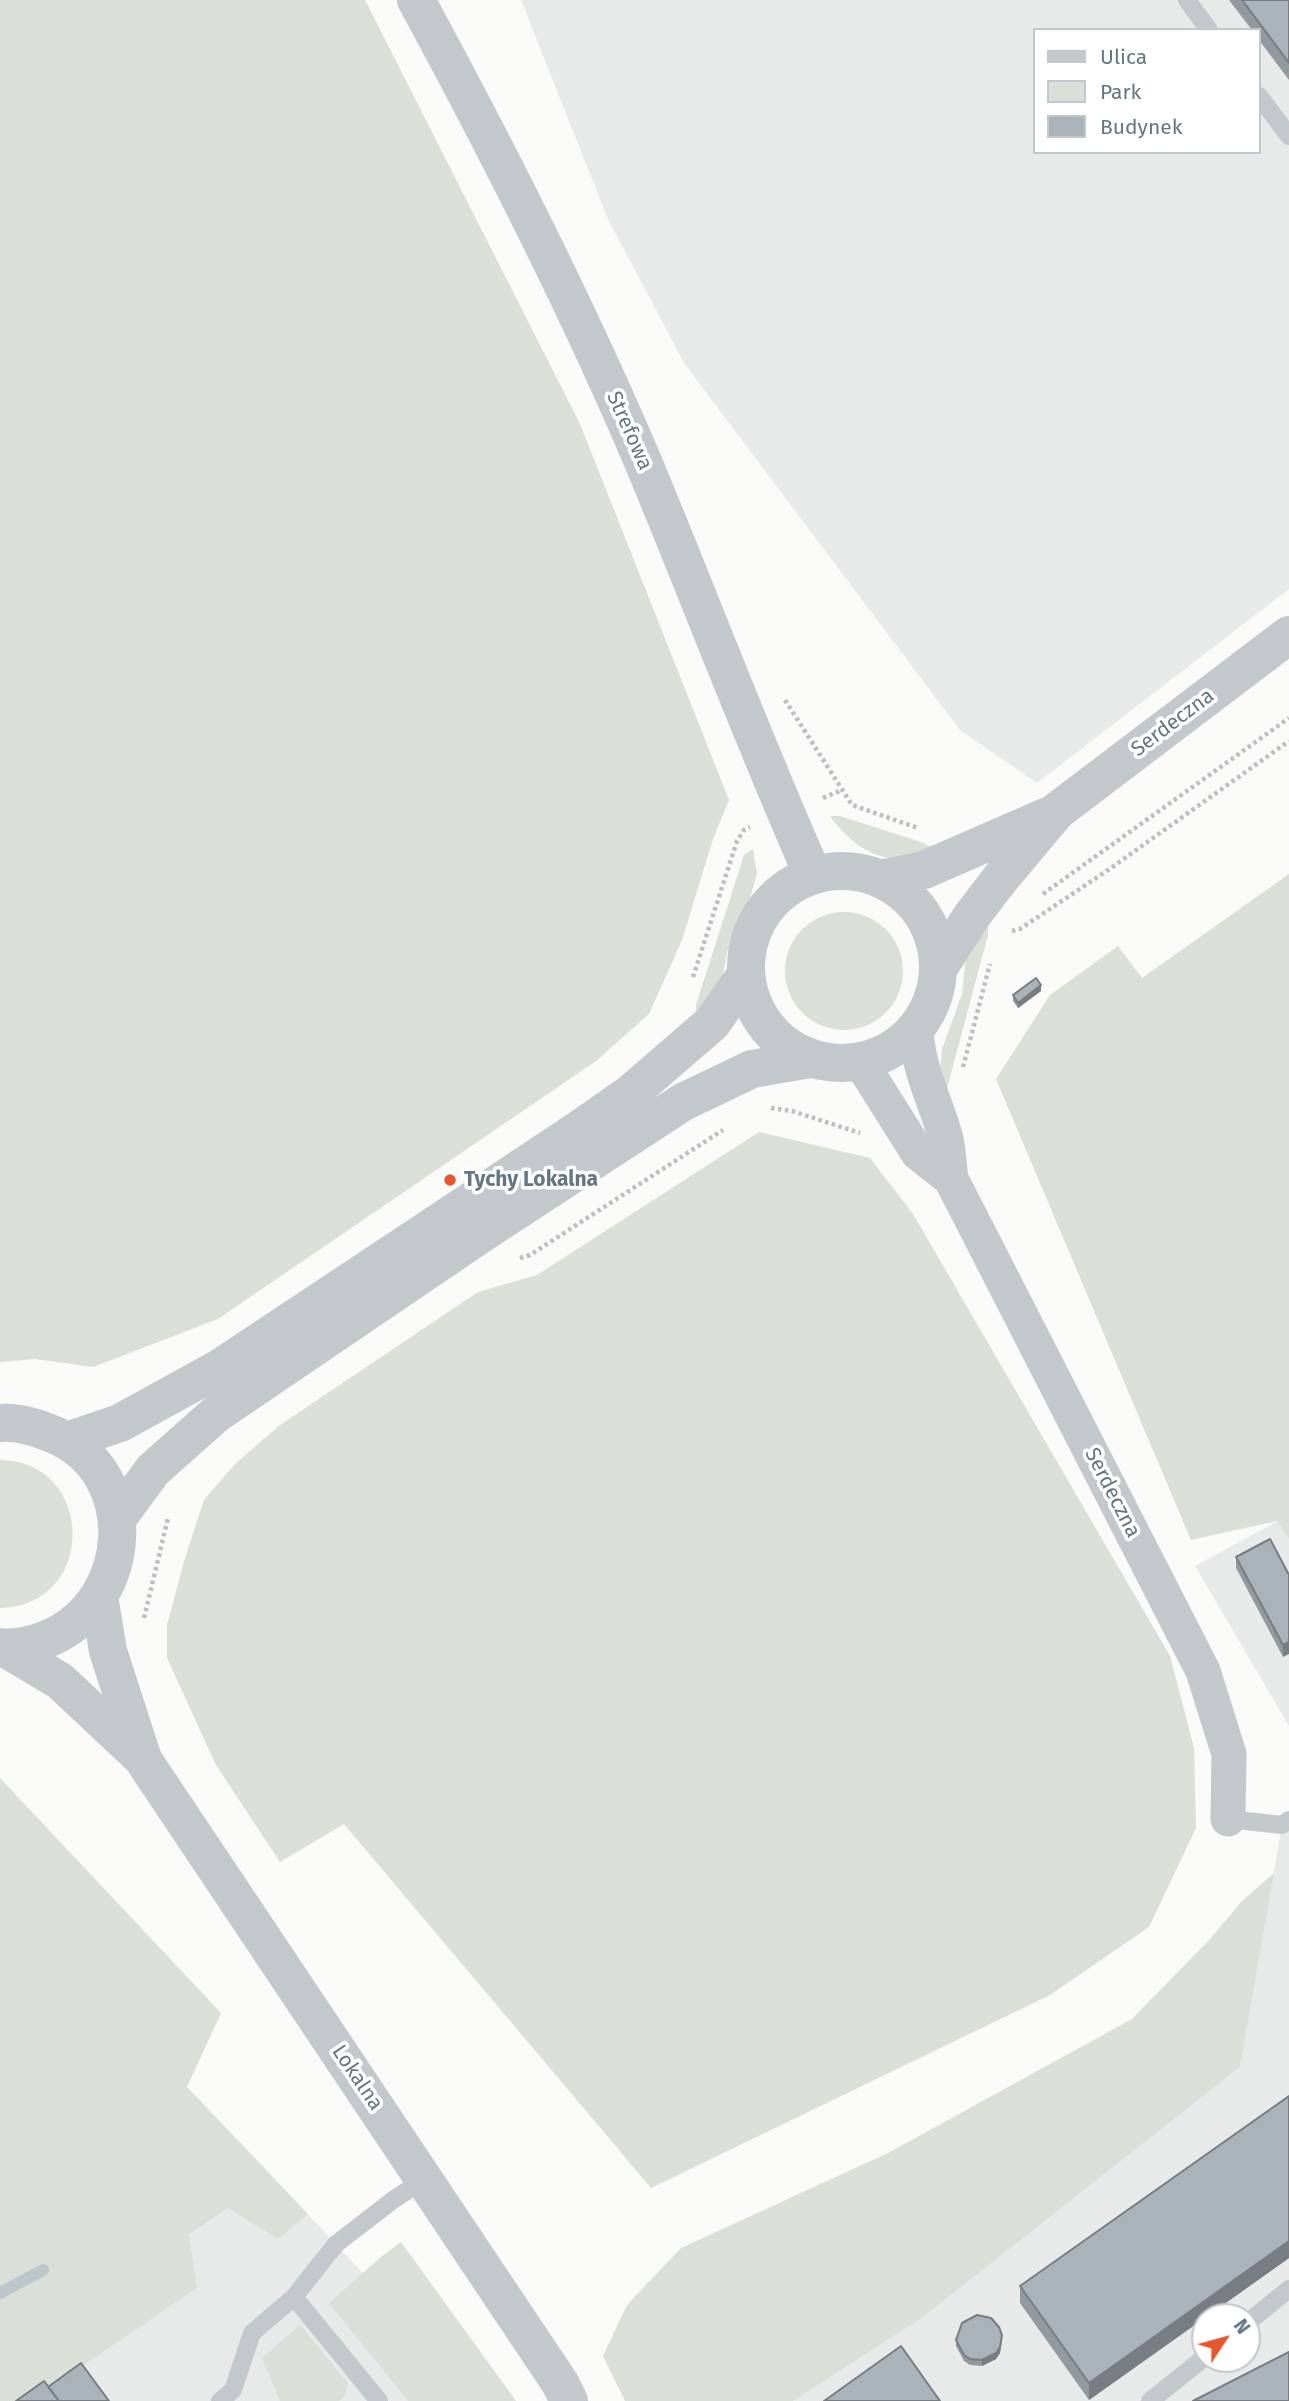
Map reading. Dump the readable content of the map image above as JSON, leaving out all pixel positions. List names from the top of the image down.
{
  "streets": {
    "street": ["Strefowa", "Serdeczna", "Lokalna"]
  },
  "crossings": [
    ["Strefowa", "Serdeczna"]
  ],
  "places": ["Tychy Lokalna"],
  "legend": ["Ulica", "Park", "Budynek"],
  "north": "top right"
}
